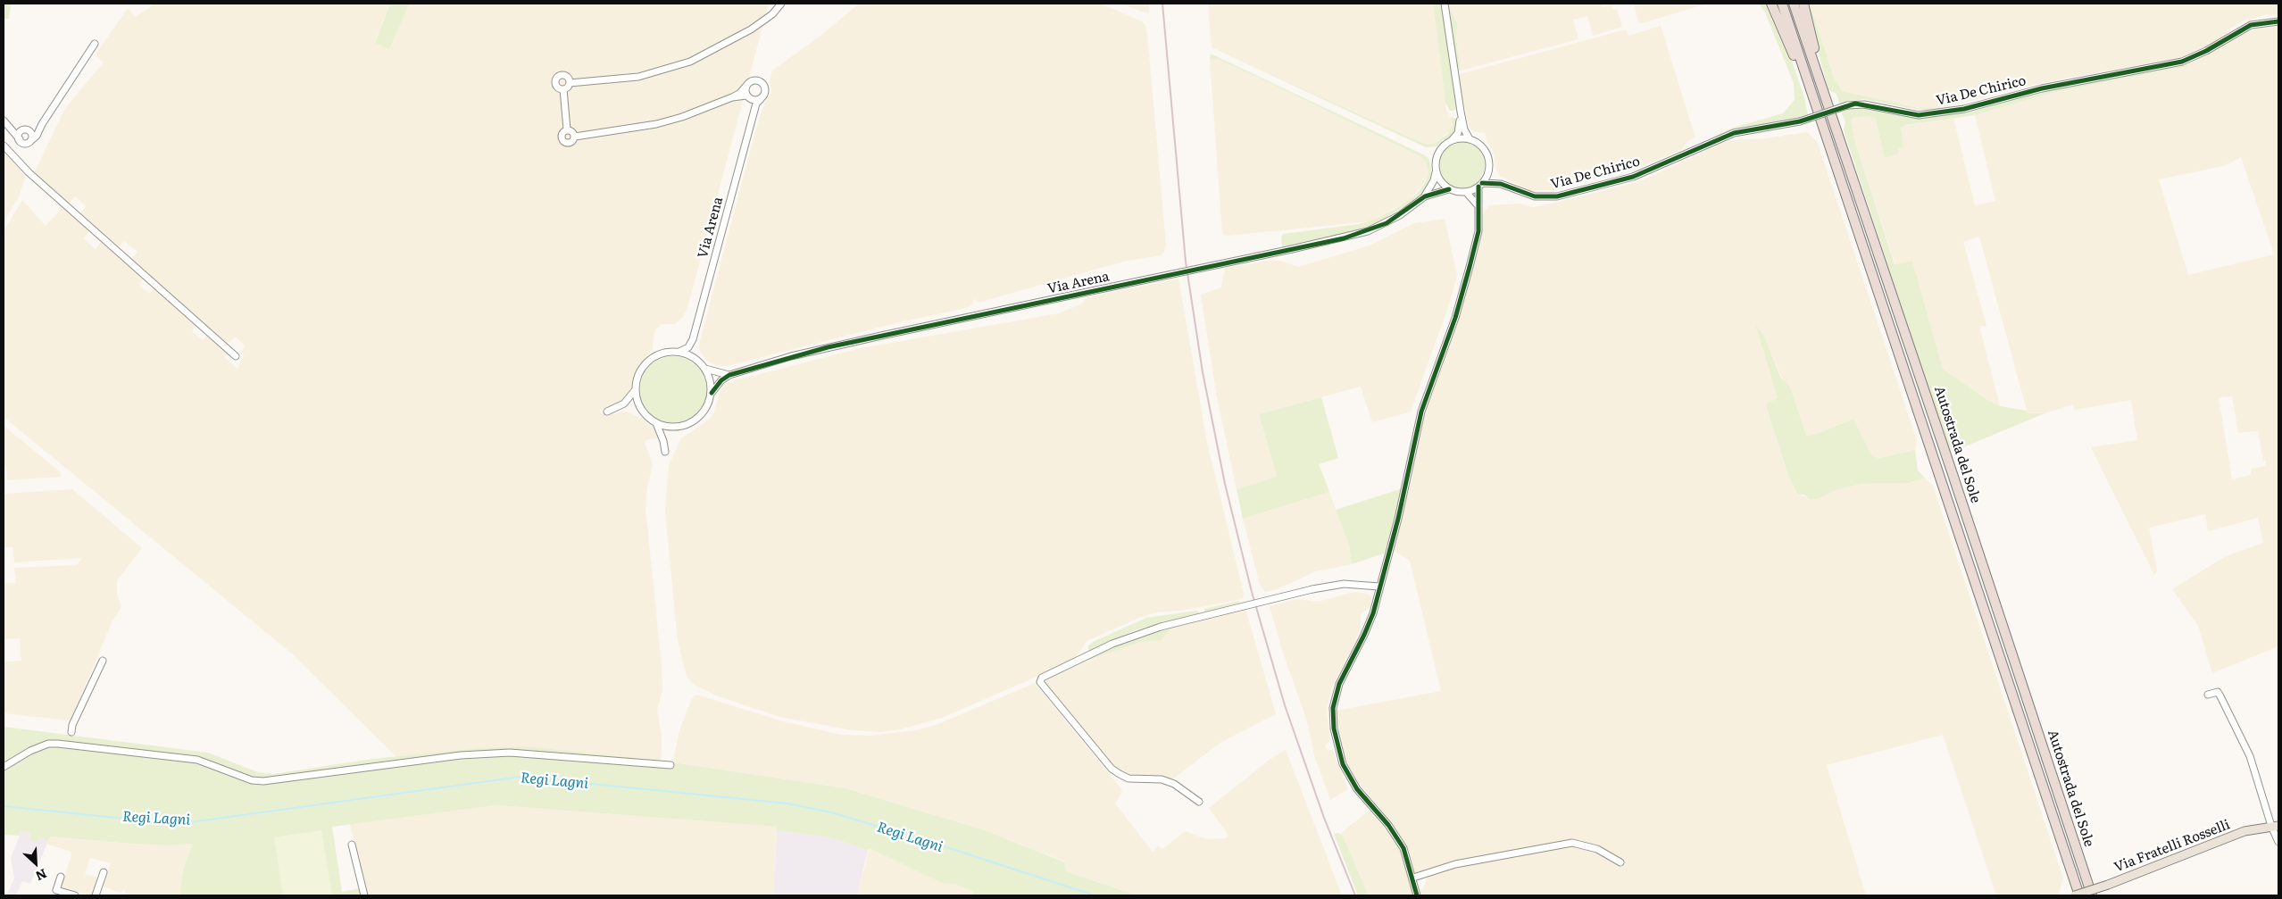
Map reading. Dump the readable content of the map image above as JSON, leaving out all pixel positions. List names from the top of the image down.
{
  "streets": {
    "highway": ["Autostrada del Sole"],
    "main road": ["Via Fratelli Rosselli"],
    "street": ["Via De Chirico", "Via Arena"]
  },
  "crossings": [
    ["Via De Chirico", "Via Arena"]
  ],
  "water": ["Regi Lagni"],
  "north": "bottom right"
}
